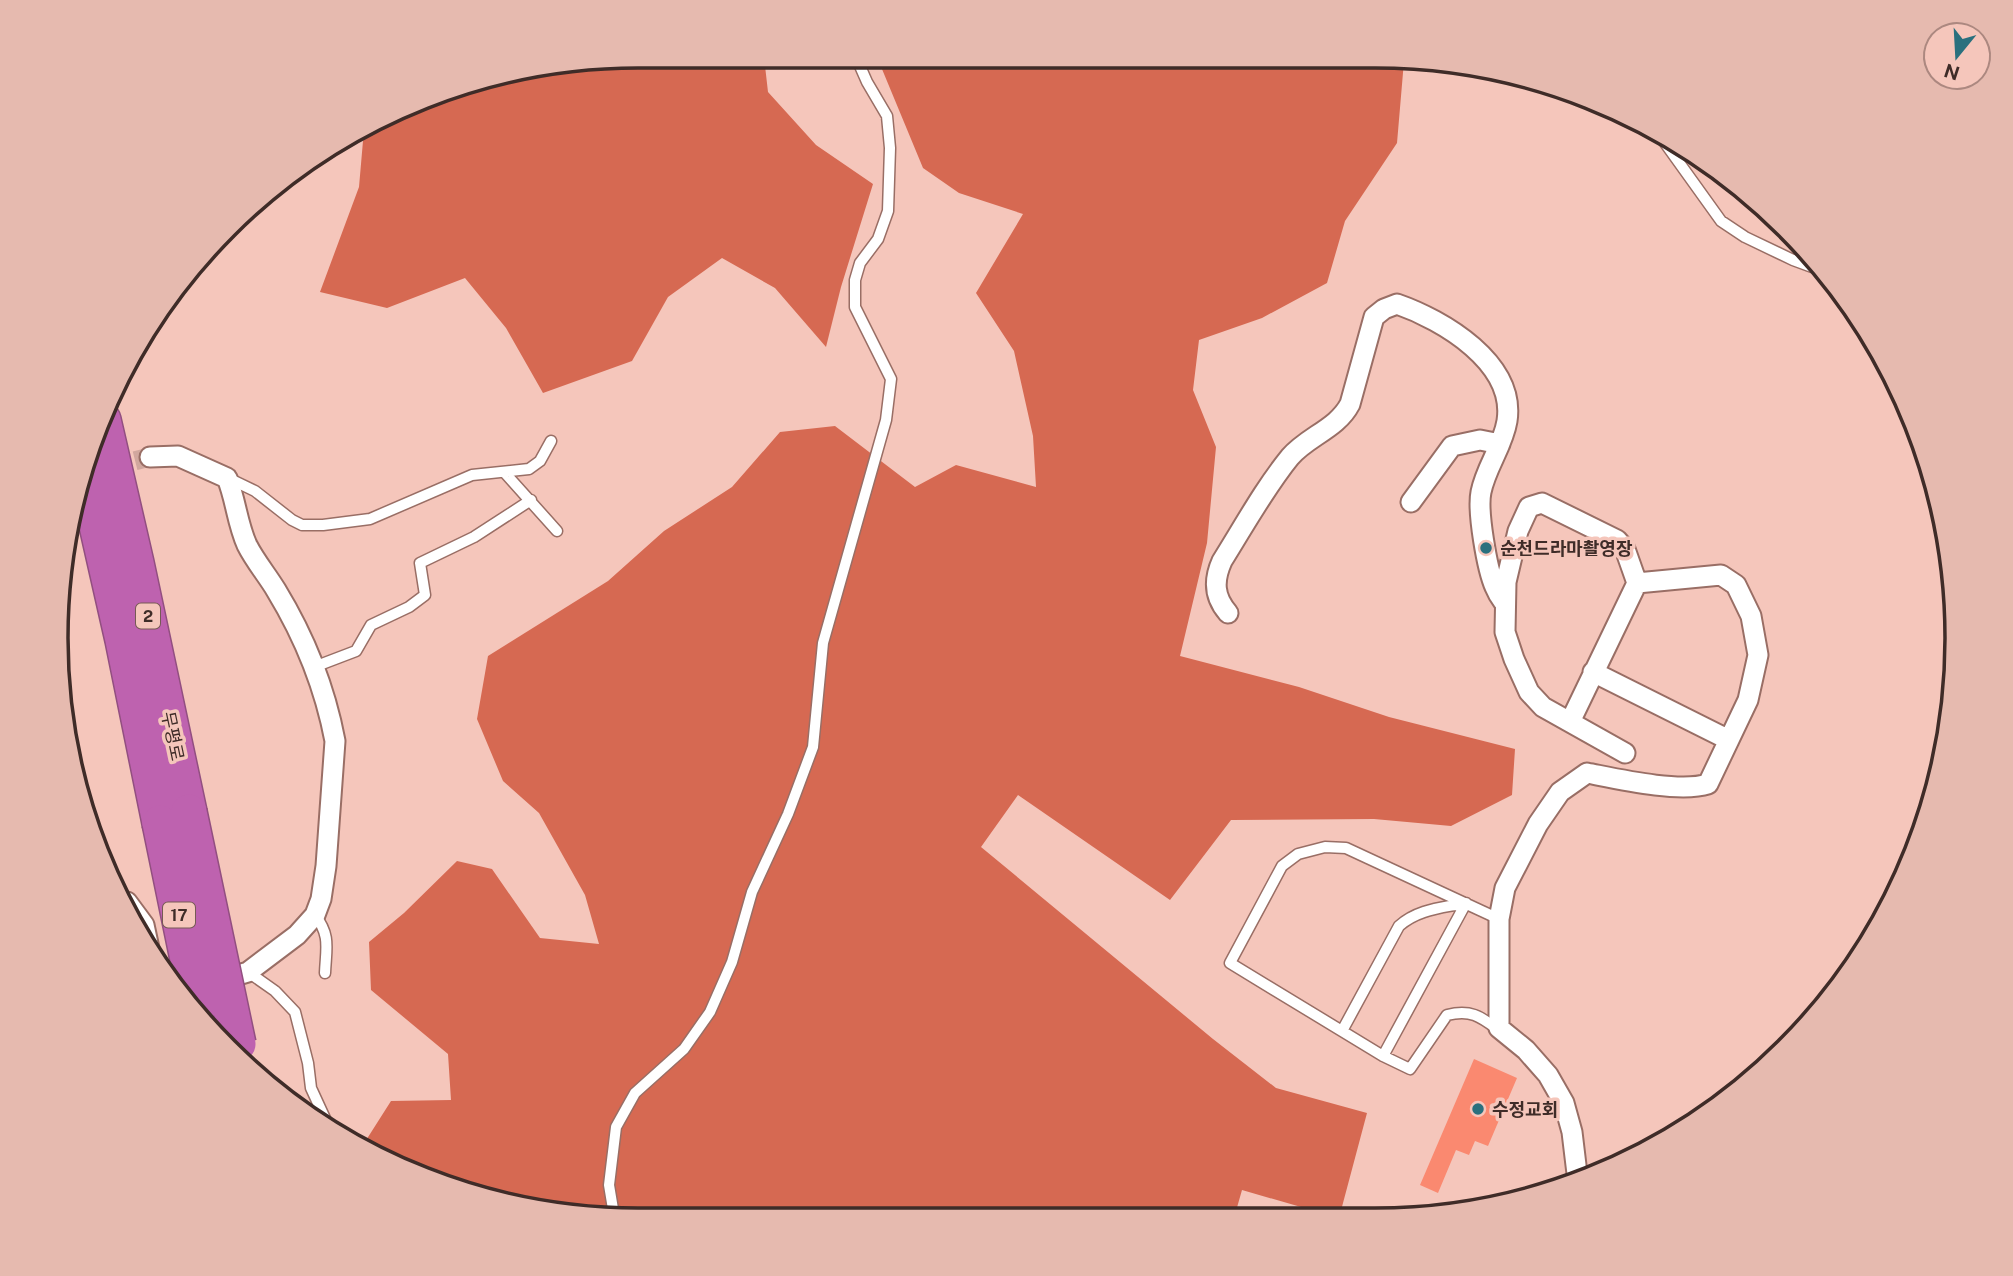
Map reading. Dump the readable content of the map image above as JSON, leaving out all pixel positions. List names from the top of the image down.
{
  "streets": {
    "highway": ["2", "무평로", "17"]
  },
  "crossings": [
    ["2", "무평로"]
  ],
  "places": ["순천드라마촬영장", "수정교회"],
  "north": "bottom"
}
